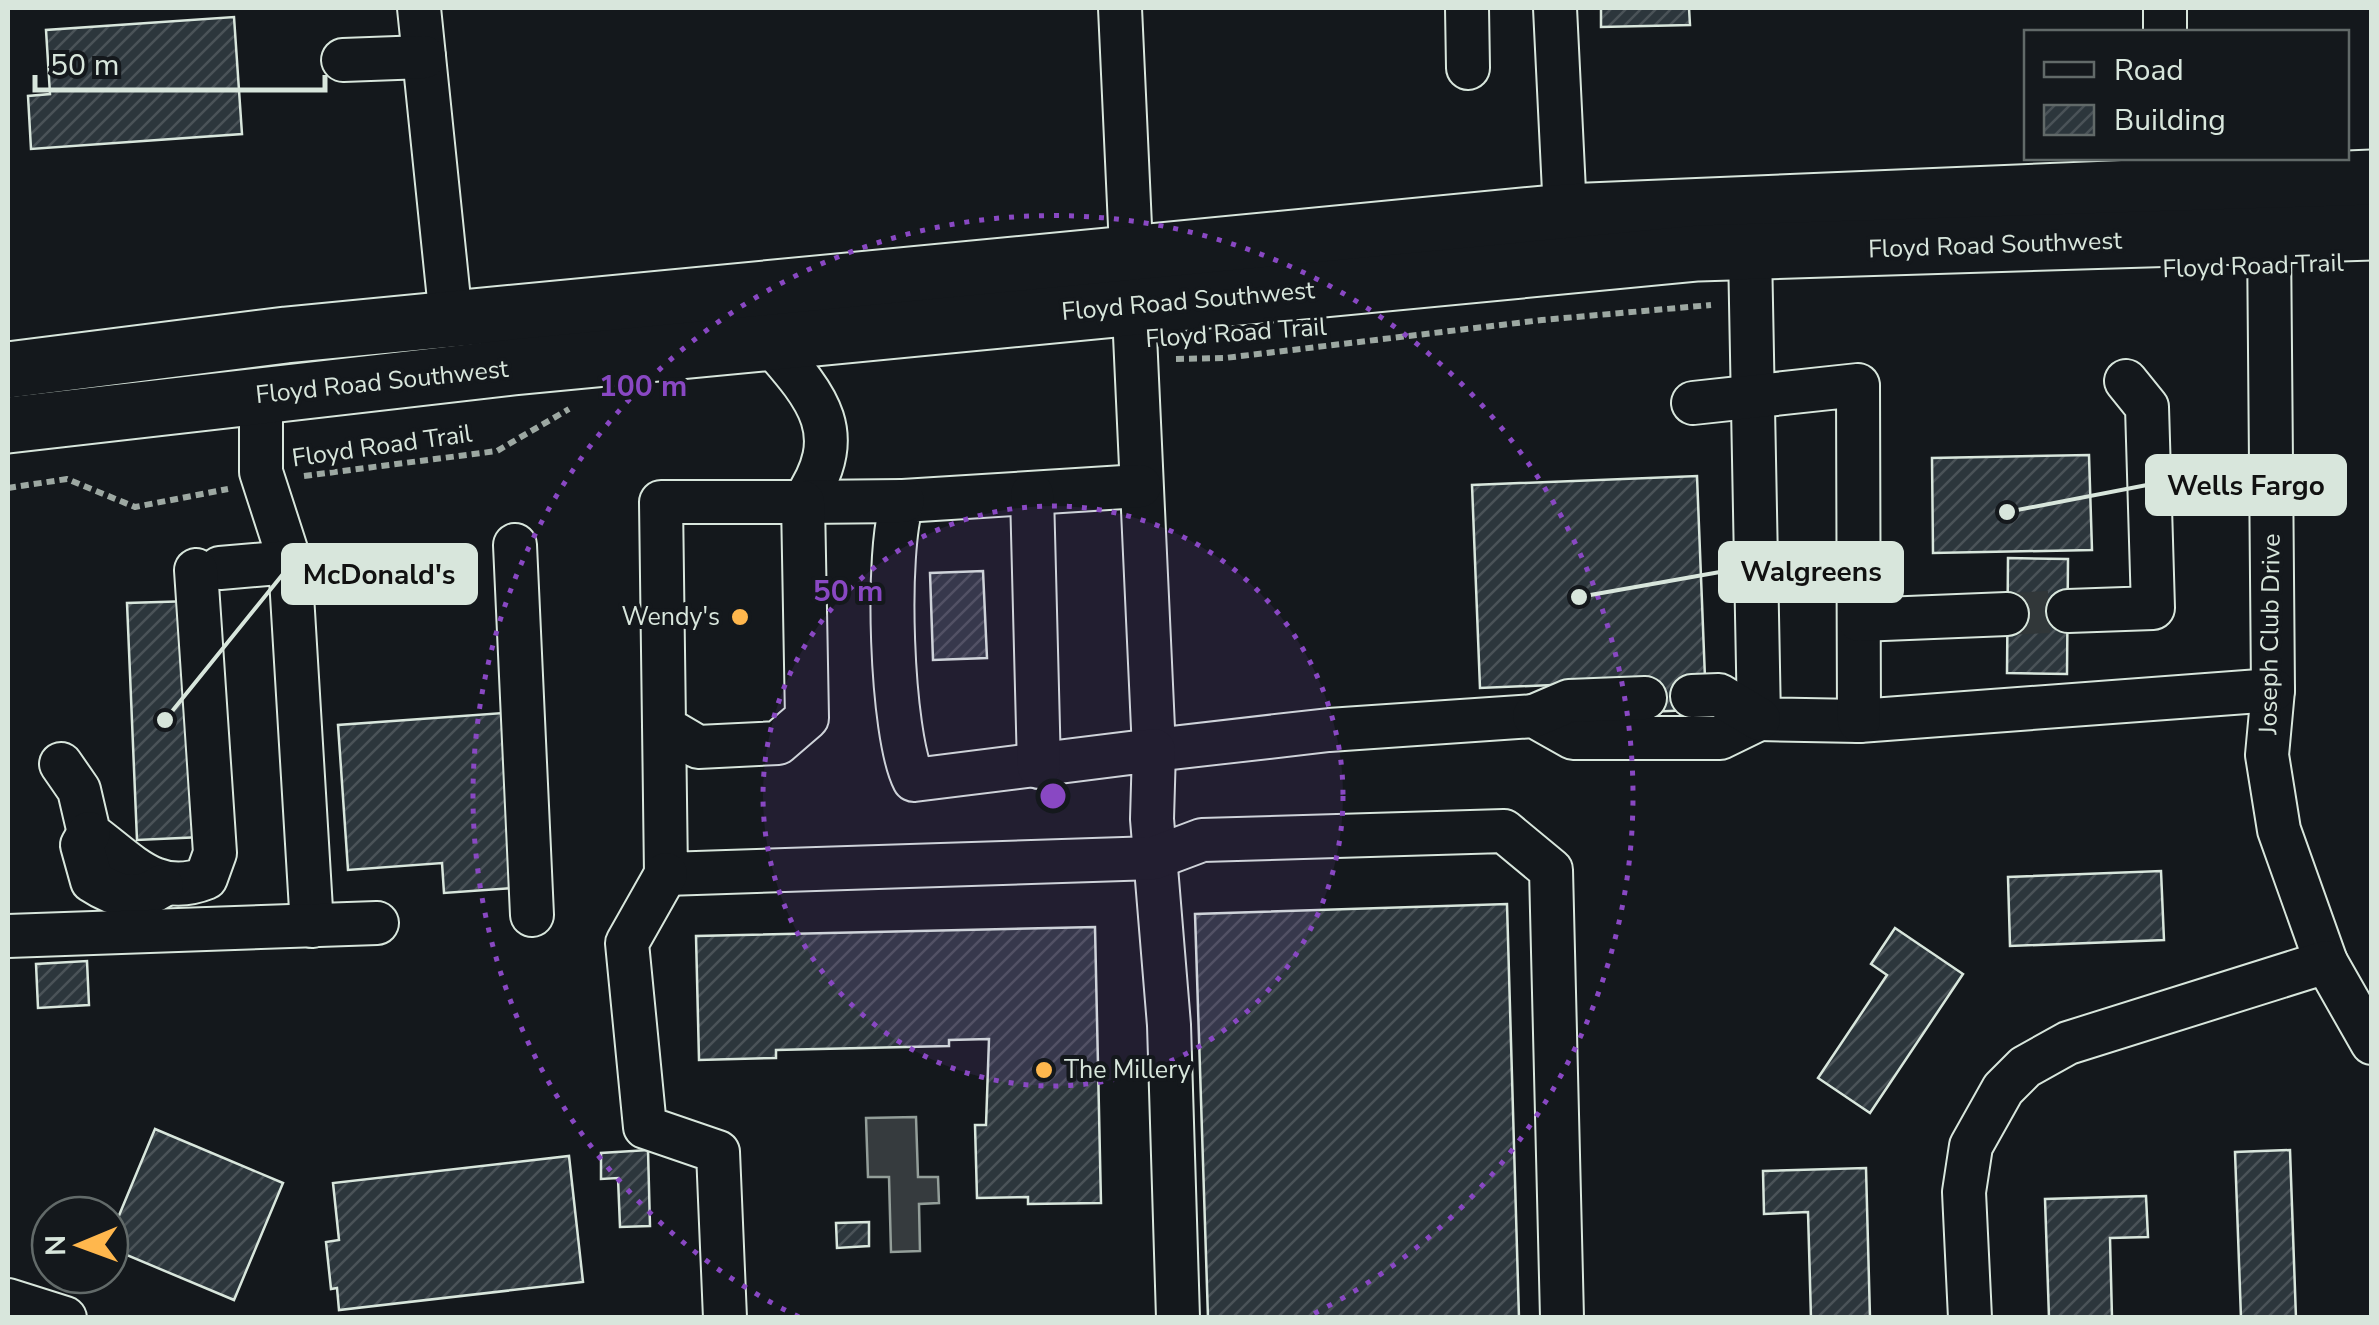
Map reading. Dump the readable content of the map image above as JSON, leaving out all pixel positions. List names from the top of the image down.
{
  "streets": {
    "main road": ["Floyd Road Southwest"],
    "street": ["Joseph Club Drive"],
    "path": ["Floyd Road Trail"]
  },
  "crossings": [
    ["Floyd Road Southwest", "Floyd Road Trail"],
    ["Floyd Road Southwest", "Joseph Club Drive"]
  ],
  "places": [
    "Wells Fargo",
    "Walgreens",
    "Wendy's",
    "McDonald's",
    "The Millery"
  ],
  "legend": ["Road", "Building"],
  "scale_bar": "50 m",
  "north": "left",
  "rings": ["100 m", "50 m"]
}
